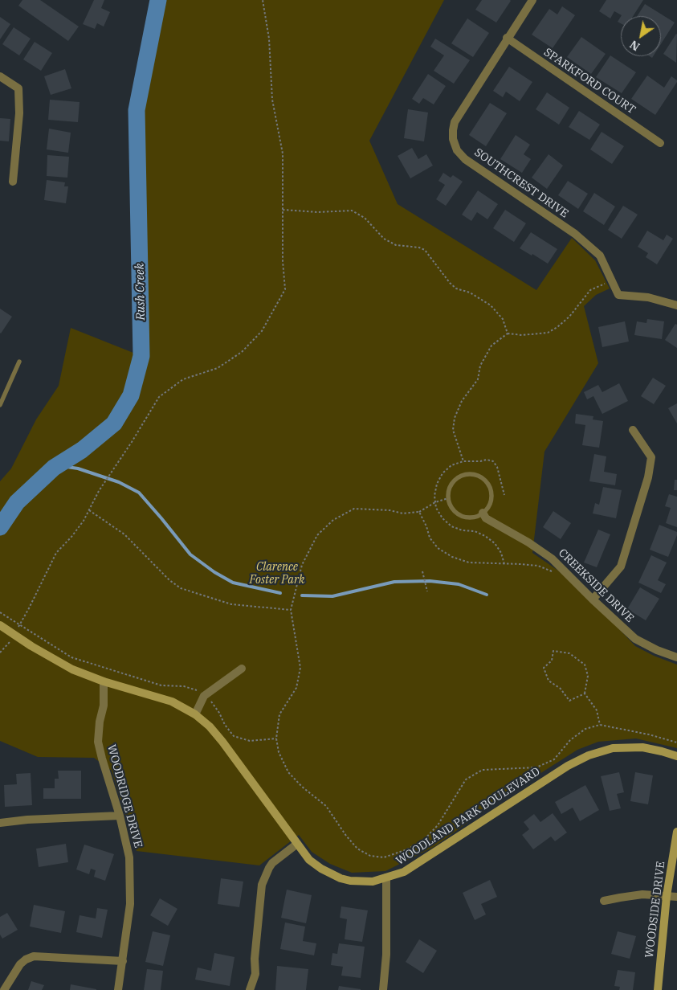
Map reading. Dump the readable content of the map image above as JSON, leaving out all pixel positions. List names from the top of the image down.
{
  "streets": {
    "street": [
      "SPARKFORD COURT",
      "SOUTHCREST DRIVE",
      "CREEKSIDE DRIVE",
      "WOODRIDGE DRIVE",
      "WOODLAND PARK BOULEVARD",
      "WOODSIDE DRIVE"
    ]
  },
  "crossings": [
    ["SPARKFORD COURT", "SOUTHCREST DRIVE"],
    ["WOODRIDGE DRIVE", "WOODLAND PARK BOULEVARD"]
  ],
  "water": ["Rush Creek"],
  "parks": ["Clarence Foster Park"],
  "north": "bottom left"
}
